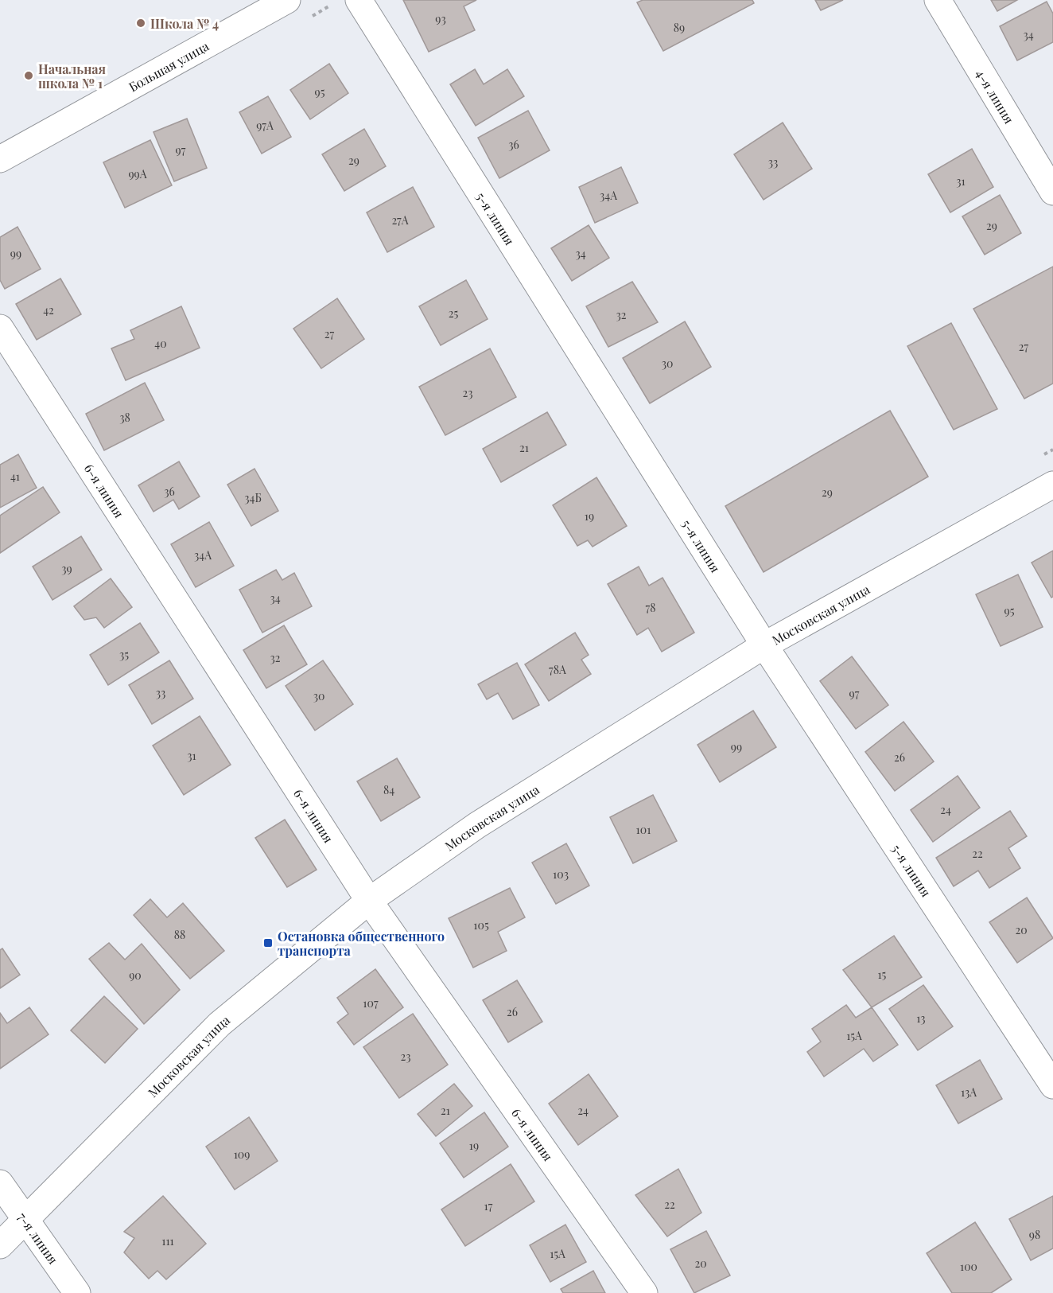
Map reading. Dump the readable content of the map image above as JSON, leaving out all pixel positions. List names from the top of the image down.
{
  "streets": {
    "street": [
      "Большая улица",
      "4-я линия",
      "5-я линия",
      "6-я линия",
      "Московская улица",
      "7-я линия"
    ]
  },
  "crossings": [
    ["5-я линия", "Московская улица"],
    ["6-я линия", "Московская улица"],
    ["Московская улица", "7-я линия"]
  ],
  "places": {
    "other": ["Школа № 4", "Начальная школа № 1"],
    "transit": ["Остановка общественного транспорта"]
  },
  "house_numbers": [
    "93",
    "89",
    "34",
    "95",
    "97А",
    "36",
    "97",
    "29",
    "33",
    "99А",
    "31",
    "34А",
    "27А",
    "29",
    "99",
    "34",
    "42",
    "25",
    "32",
    "27",
    "40",
    "27",
    "30",
    "23",
    "38",
    "21",
    "41",
    "36",
    "29",
    "34Б",
    "19",
    "34А",
    "39",
    "34",
    "78",
    "95",
    "35",
    "32",
    "78А",
    "33",
    "97",
    "30",
    "99",
    "31",
    "26",
    "84",
    "24",
    "101",
    "22",
    "103",
    "105",
    "20",
    "88",
    "15",
    "90",
    "107",
    "26",
    "13",
    "15А",
    "23",
    "13А",
    "21",
    "24",
    "19",
    "109",
    "22",
    "17",
    "98",
    "111",
    "15А",
    "20",
    "100"
  ]
}
